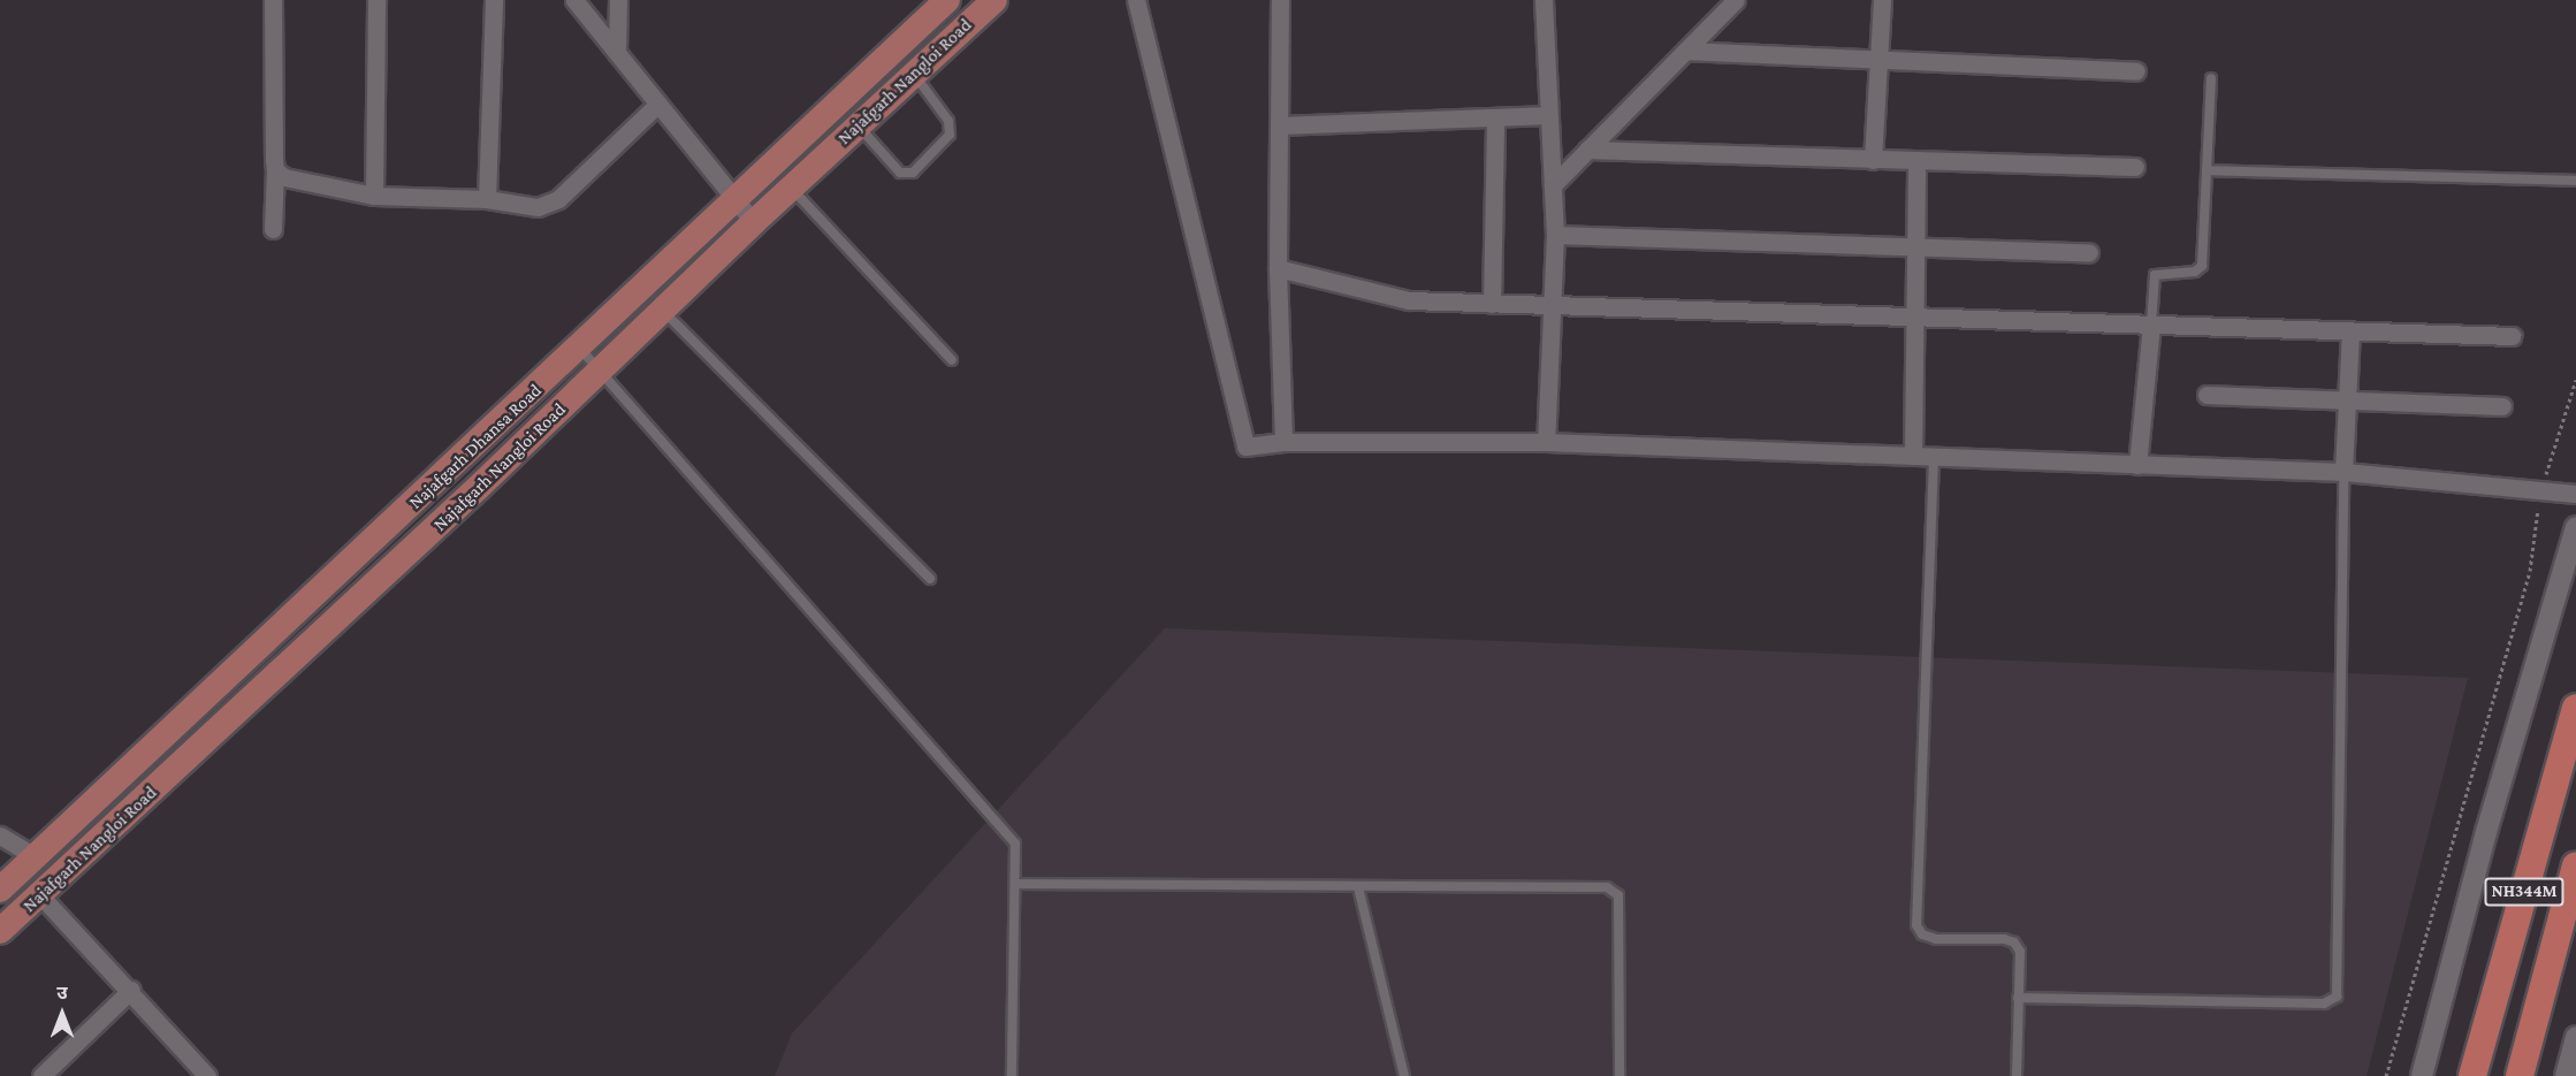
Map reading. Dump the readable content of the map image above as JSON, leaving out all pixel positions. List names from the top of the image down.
{
  "streets": {
    "highway": ["NH344M"],
    "main road": ["Najafgarh Nangloi Road", "Najafgarh Dhansa Road"]
  },
  "north": "top"
}
